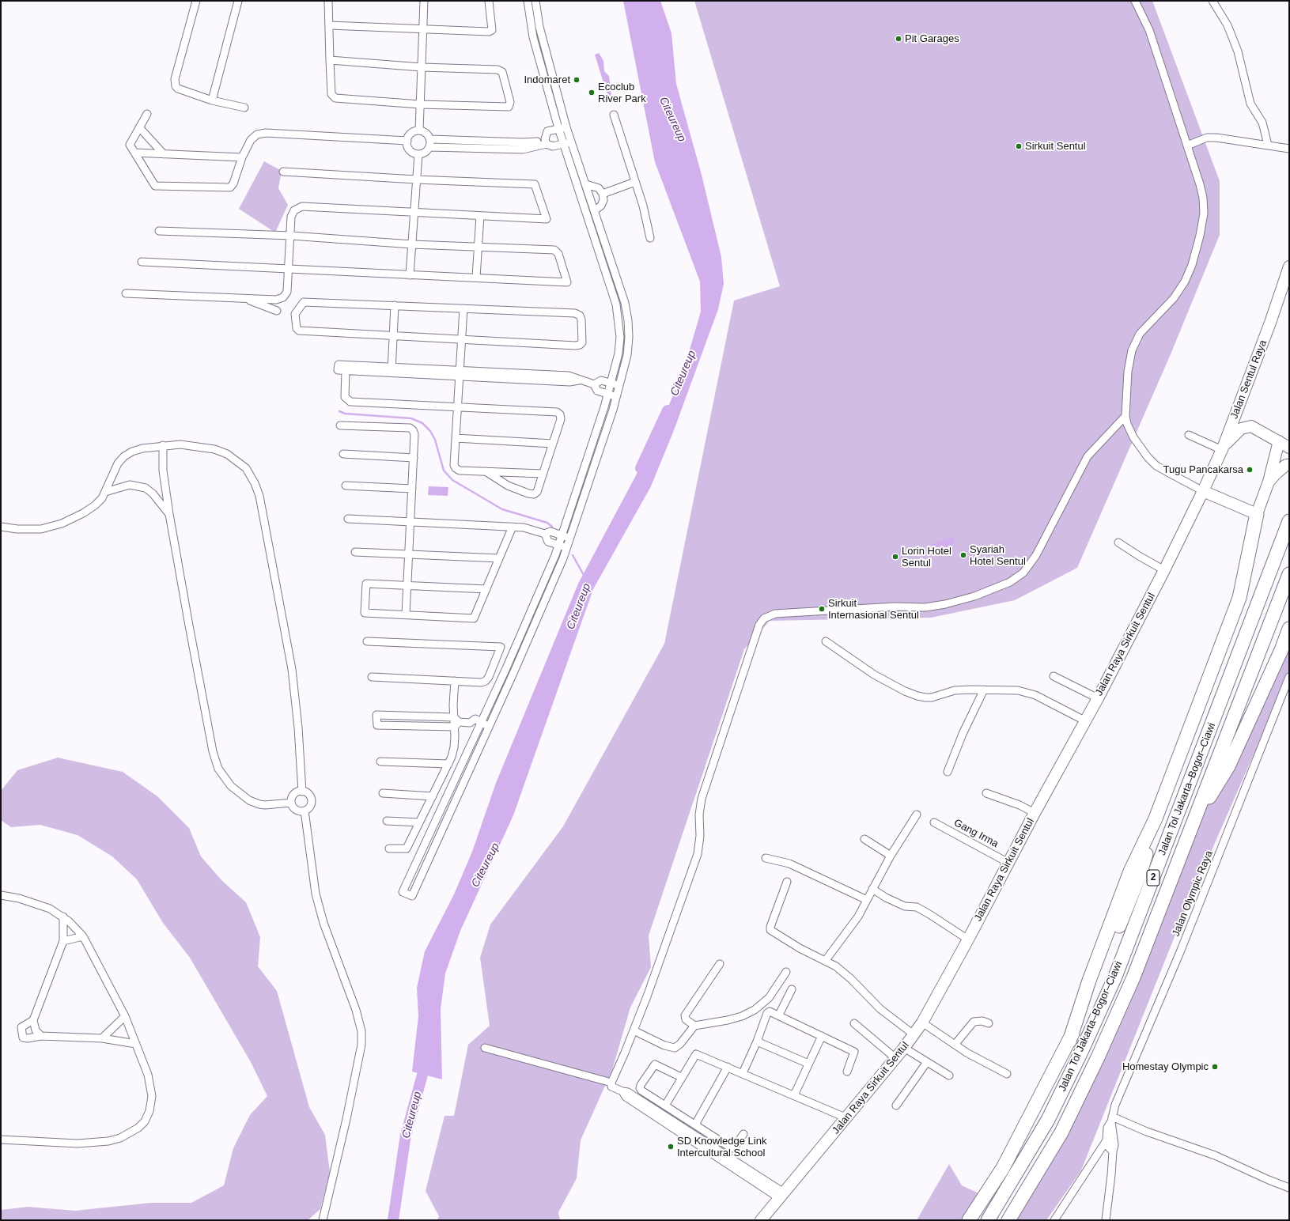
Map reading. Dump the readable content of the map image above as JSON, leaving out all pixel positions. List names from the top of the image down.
{
  "streets": {
    "highway": ["Jalan Tol Jakarta–Bogor–Ciawi", "2"],
    "main road": ["Jalan Sentul Raya", "Jalan Raya Sirkuit Sentul"],
    "street": ["Gang Irma", "Jalan Olympic Raya"]
  },
  "crossings": [
    ["Jalan Sentul Raya", "Jalan Raya Sirkuit Sentul"],
    ["Jalan Raya Sirkuit Sentul", "Gang Irma"]
  ],
  "water": ["Citeureup"],
  "places": [
    "Pit Garages",
    "Indomaret",
    "Ecoclub River Park",
    "Sirkuit Sentul",
    "Tugu Pancakarsa",
    "Syariah Hotel Sentul",
    "Lorin Hotel Sentul",
    "Sirkuit Internasional Sentul",
    "Homestay Olympic",
    "SD Knowledge Link Intercultural School"
  ]
}
